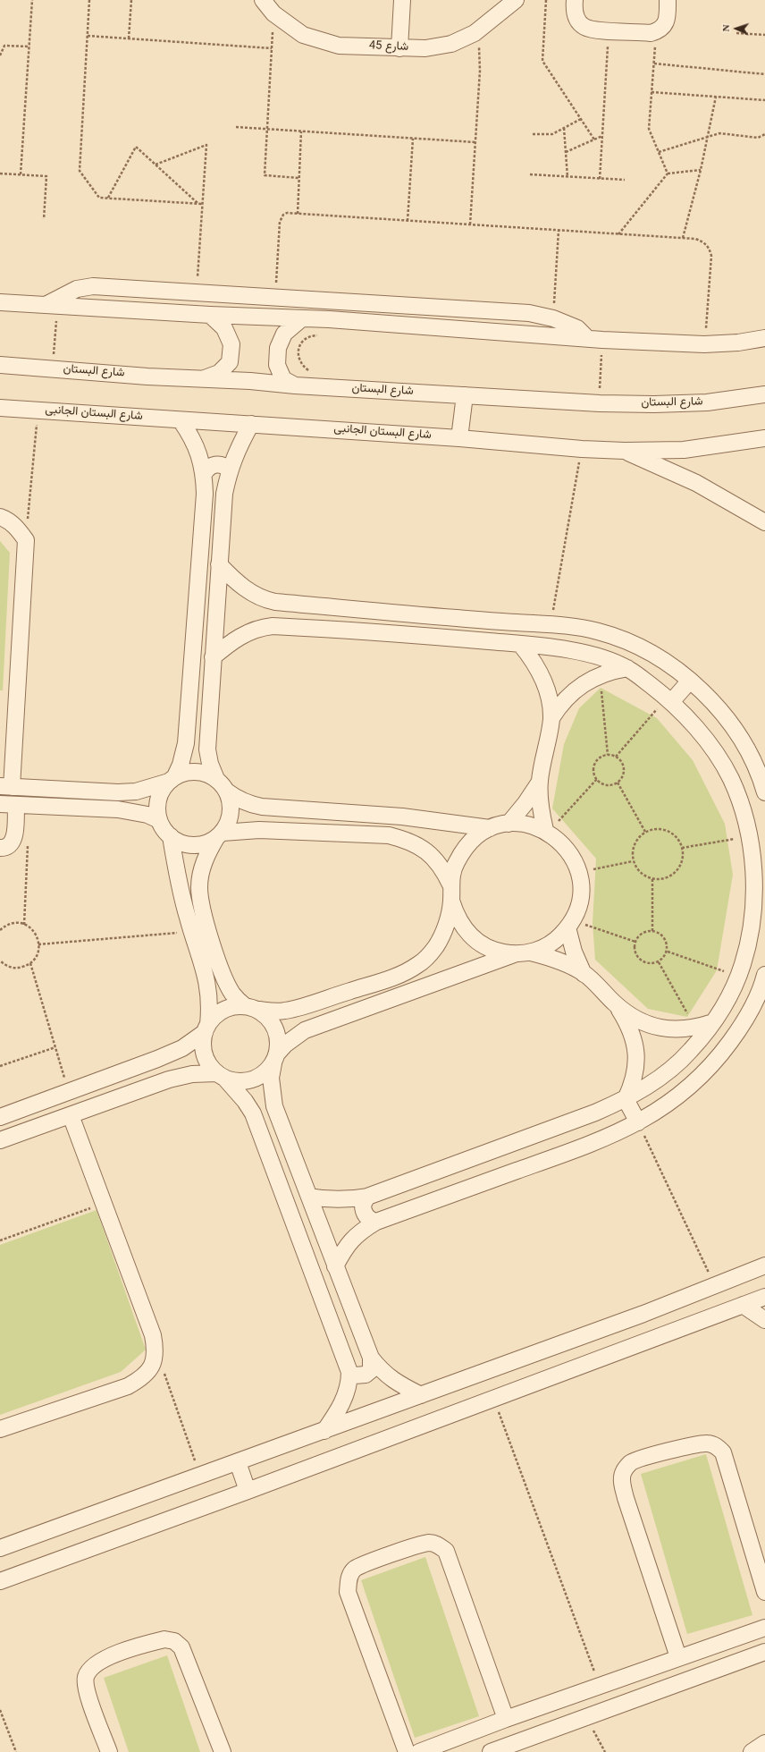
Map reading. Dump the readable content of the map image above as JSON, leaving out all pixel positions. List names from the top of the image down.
{
  "streets": {
    "street": ["شارع 45", "شارع البستان", "شارع البستان الجانبى"]
  },
  "north": "left"
}
